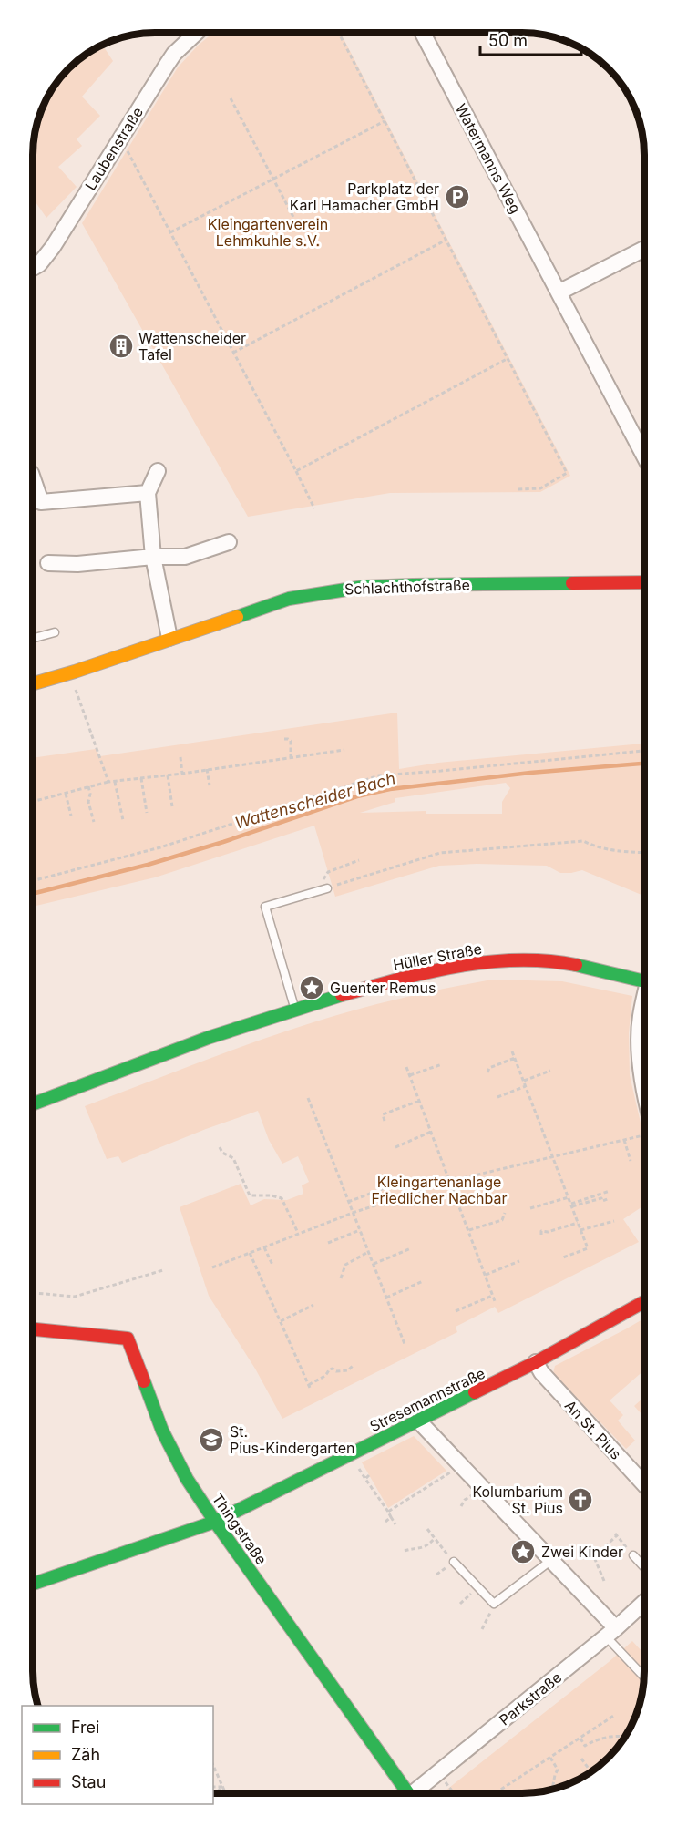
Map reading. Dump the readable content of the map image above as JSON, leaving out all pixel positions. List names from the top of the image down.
{
  "streets": {
    "street": [
      "Laubenstraße",
      "Watermanns Weg",
      "Schlachthofstraße",
      "Hüller Straße",
      "Stresemannstraße",
      "An St. Pius",
      "Thingstraße",
      "Parkstraße"
    ]
  },
  "crossings": [
    ["Stresemannstraße", "An St. Pius"],
    ["Stresemannstraße", "Thingstraße"]
  ],
  "water": ["Wattenscheider Bach"],
  "parks": ["Kleingartenverein Lehmkuhle s.V.", "Kleingartenanlage Friedlicher Nachbar"],
  "places": {
    "parking": ["Parkplatz der Karl Hamacher GmbH"],
    "building": ["Wattenscheider Tafel"],
    "place": ["Guenter Remus", "Zwei Kinder"],
    "school or university": ["St. Pius-Kindergarten"],
    "church": ["Kolumbarium St. Pius"]
  },
  "legend": ["Frei", "Zäh", "Stau"],
  "scale_bar": "50 m"
}
